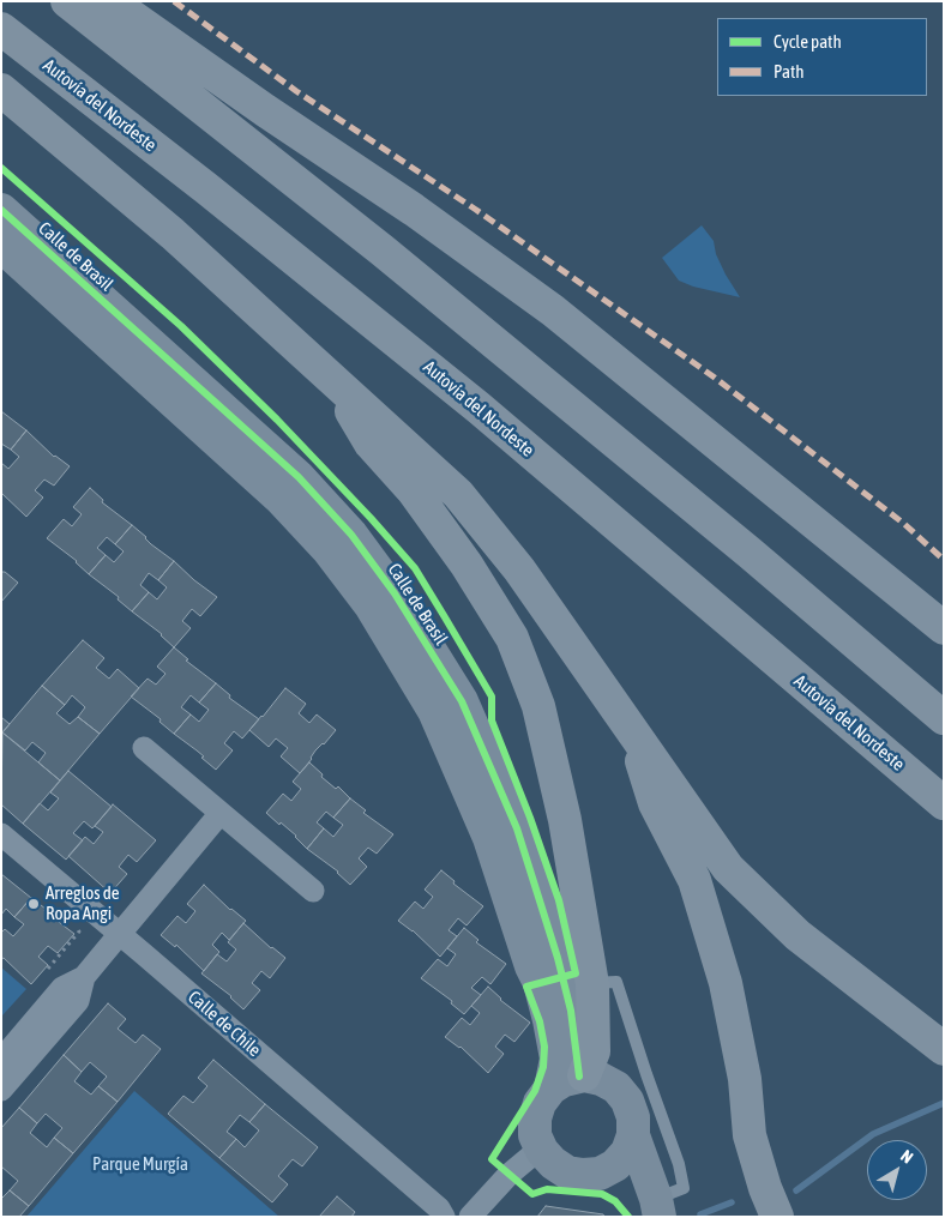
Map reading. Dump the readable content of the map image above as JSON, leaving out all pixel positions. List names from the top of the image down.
{
  "streets": {
    "highway": ["Autovía del Nordeste"],
    "street": ["Calle de Brasil", "Calle de Chile"]
  },
  "parks": ["Parque Murgía"],
  "places": ["Arreglos de Ropa Angi"],
  "legend": ["Cycle path", "Path"],
  "north": "top right"
}
